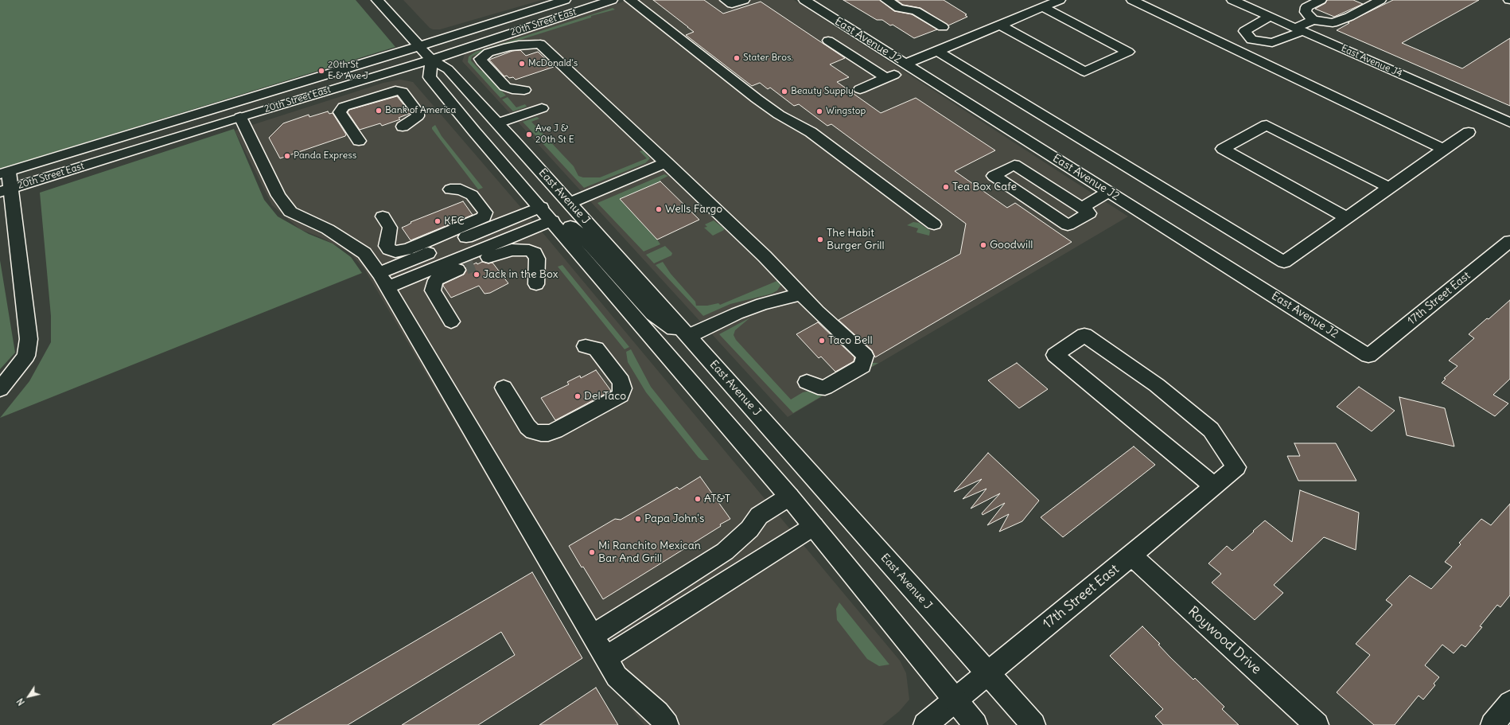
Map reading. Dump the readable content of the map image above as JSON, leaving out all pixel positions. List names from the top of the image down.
{
  "streets": {
    "main road": [
      "20th Street East",
      "East Avenue J2",
      "East Avenue J4",
      "East Avenue J",
      "17th Street East",
      "Roywood Drive"
    ]
  },
  "crossings": [
    ["20th Street East", "East Avenue J"],
    ["East Avenue J2", "17th Street East"],
    ["East Avenue J", "17th Street East"],
    ["17th Street East", "Roywood Drive"]
  ],
  "places": [
    "Stater Bros.",
    "McDonald's",
    "20th St E & Ave J",
    "Beauty Supply",
    "Bank of America",
    "Wingstop",
    "Ave J & 20th St E",
    "Panda Express",
    "Tea Box Cafe",
    "Wells Fargo",
    "KFC",
    "The Habit Burger Grill",
    "Goodwill",
    "Jack in the Box",
    "Taco Bell",
    "Del Taco",
    "AT&T",
    "Papa John's",
    "Mi Ranchito Mexican Bar And Grill"
  ],
  "north": "bottom left"
}
